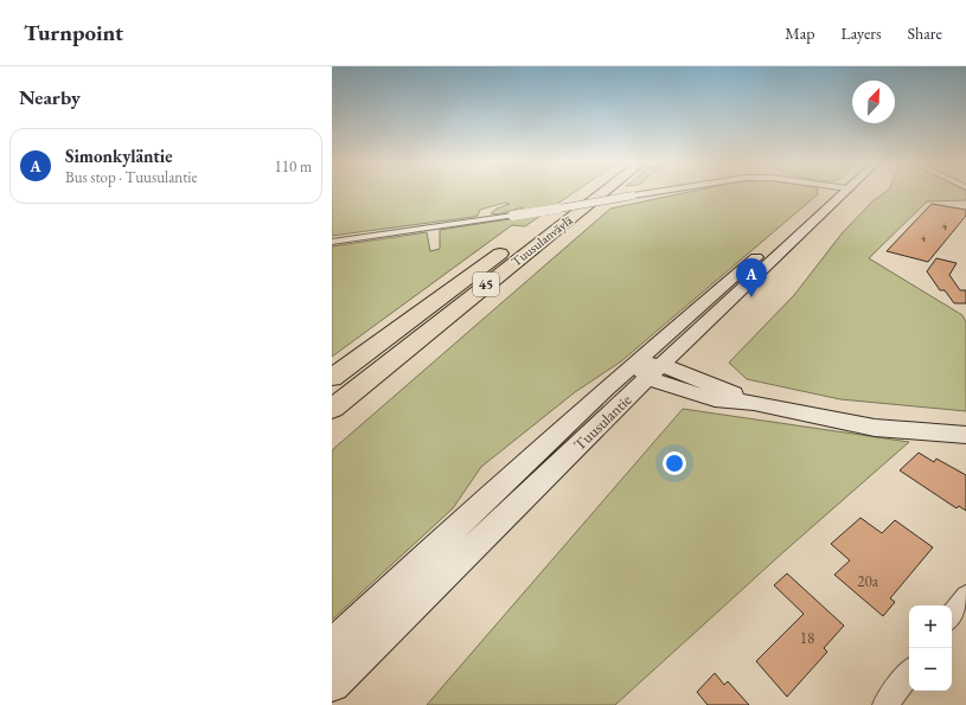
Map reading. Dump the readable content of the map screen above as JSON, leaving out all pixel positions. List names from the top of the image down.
{
  "streets": {
    "highway": ["Tuusulanväylä", "45"],
    "main road": ["Tuusulantie"]
  },
  "house_numbers": [
    "4",
    "4",
    "20a",
    "18"
  ],
  "north": "top right",
  "page": {
    "header": "Turnpoint",
    "nav": ["Map", "Layers", "Share"],
    "heading": "Nearby",
    "list": [
      {
        "mark": "A",
        "name": "Simonkyläntie",
        "note": "Bus stop · Tuusulantie",
        "value": "110 m"
      }
    ],
    "pins": "A",
    "map_buttons": ["+", "−"]
  }
}
